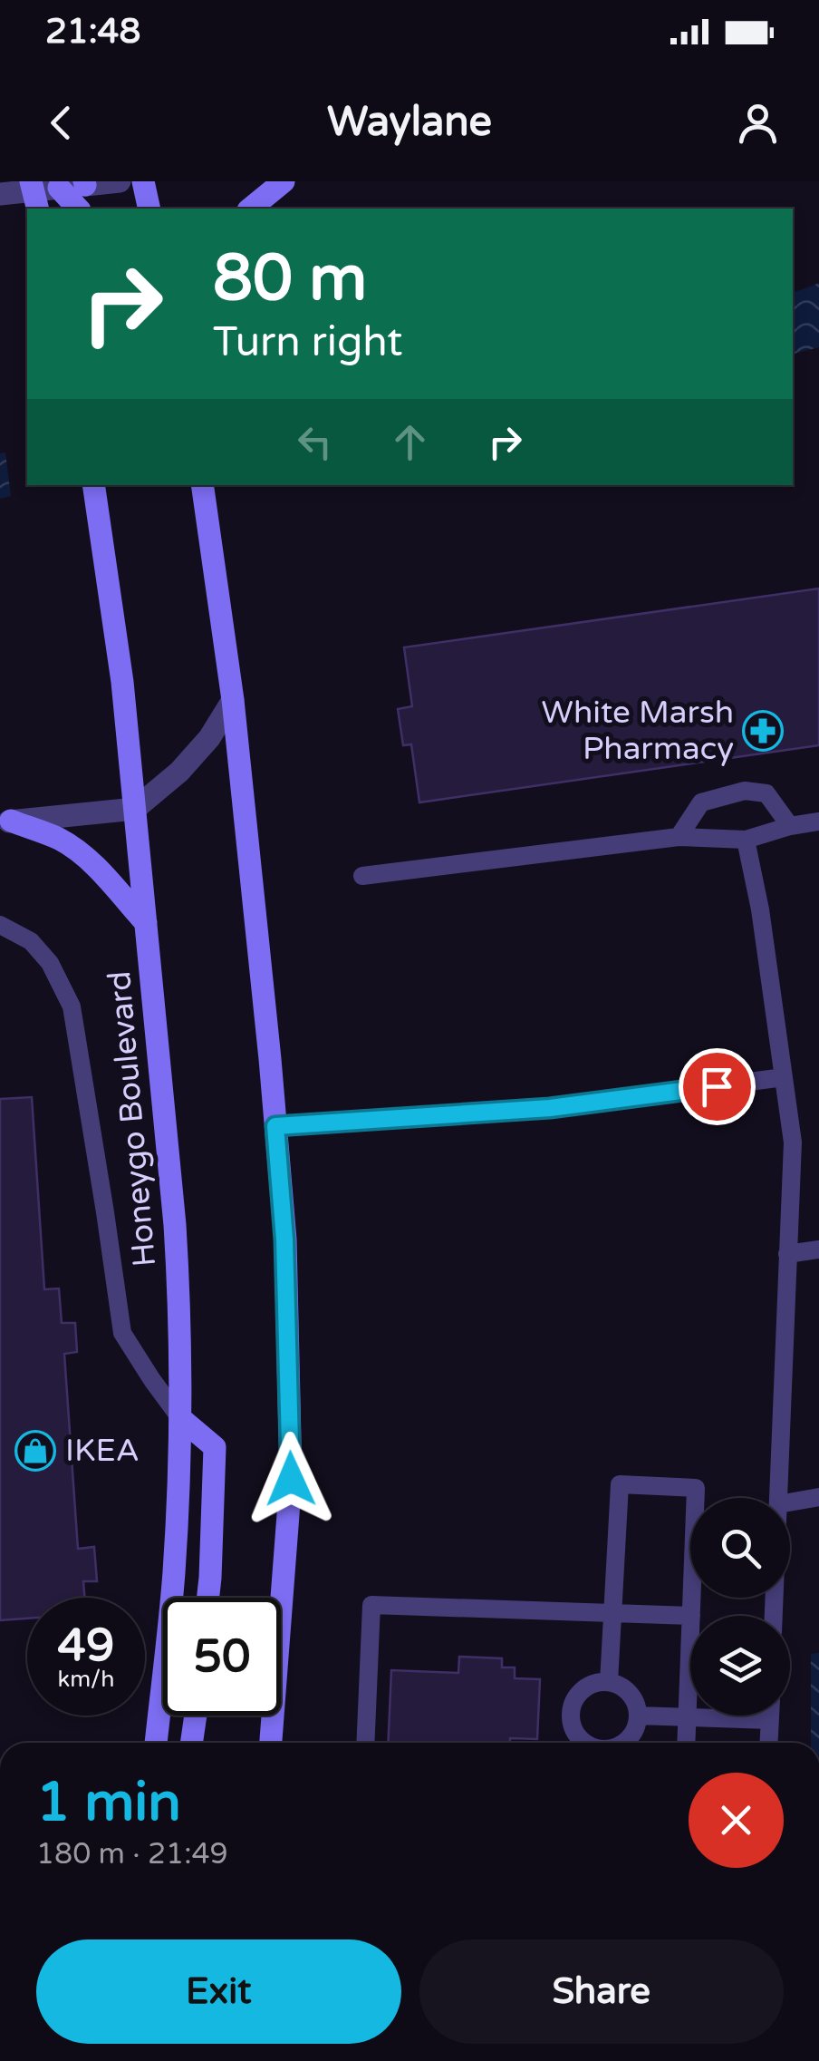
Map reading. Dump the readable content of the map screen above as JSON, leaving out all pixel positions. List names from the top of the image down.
{
  "streets": {
    "main road": ["Honeygo Boulevard"]
  },
  "places": {
    "pharmacy": ["White Marsh Pharmacy"],
    "shop": ["IKEA"]
  },
  "page": {
    "status": "21:48",
    "header": "Waylane",
    "turn": ["80 m", "Turn right"],
    "speed": "49 km/h",
    "limit": "50",
    "heading": ["1 min", "180 m · 21:49"],
    "buttons": ["Exit", "Share"]
  }
}
